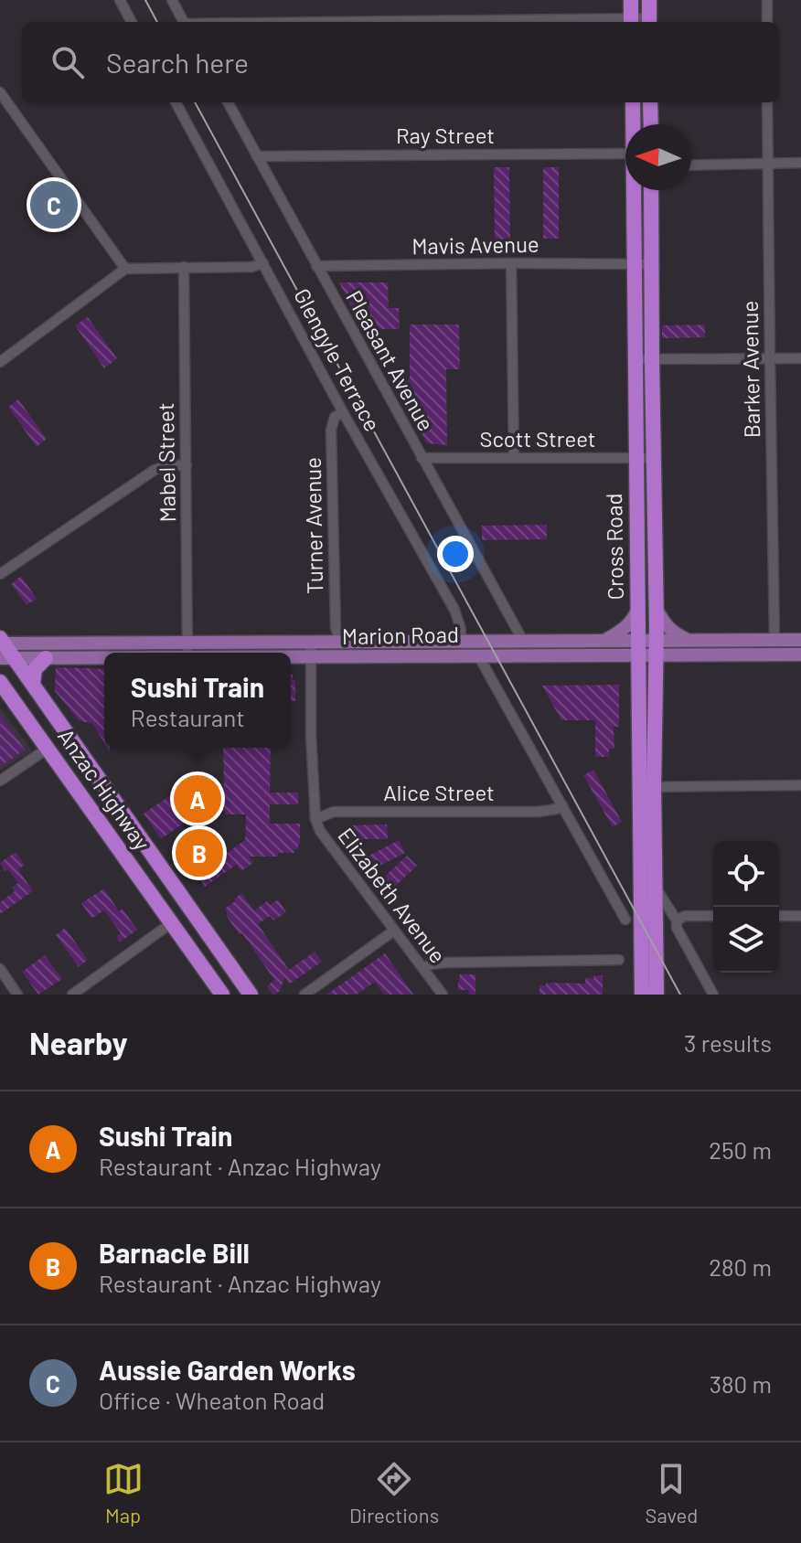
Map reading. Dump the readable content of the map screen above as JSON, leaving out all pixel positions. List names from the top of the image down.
{
  "streets": {
    "highway": ["Cross Road", "Anzac Highway"],
    "main road": ["Marion Road"],
    "street": [
      "Ray Street",
      "Mavis Avenue",
      "Glengyle Terrace",
      "Pleasant Avenue",
      "Barker Avenue",
      "Scott Street",
      "Mabel Street",
      "Turner Avenue",
      "Alice Street",
      "Elizabeth Avenue"
    ]
  },
  "crossings": [
    ["Ray Street", "Pleasant Avenue"],
    ["Mavis Avenue", "Pleasant Avenue"],
    ["Mavis Avenue", "Cross Road"],
    ["Glengyle Terrace", "Turner Avenue"],
    ["Glengyle Terrace", "Marion Road"],
    ["Pleasant Avenue", "Scott Street"],
    ["Pleasant Avenue", "Marion Road"],
    ["Barker Avenue", "Marion Road"],
    ["Scott Street", "Cross Road"],
    ["Mabel Street", "Marion Road"],
    ["Turner Avenue", "Marion Road"],
    ["Cross Road", "Marion Road"],
    ["Marion Road", "Anzac Highway"],
    ["Marion Road", "Elizabeth Avenue"],
    ["Alice Street", "Elizabeth Avenue"]
  ],
  "north": "left",
  "page": {
    "search": "Search here",
    "pins": ["C", "A", "B"],
    "popup": ["Sushi Train", "Restaurant"],
    "heading": ["Nearby", "3 results"],
    "list": [
      {
        "mark": "A",
        "name": "Sushi Train",
        "note": "Restaurant · Anzac Highway",
        "value": "250 m"
      },
      {
        "mark": "B",
        "name": "Barnacle Bill",
        "note": "Restaurant · Anzac Highway",
        "value": "280 m"
      },
      {
        "mark": "C",
        "name": "Aussie Garden Works",
        "note": "Office · Wheaton Road",
        "value": "380 m"
      }
    ],
    "nav": ["Map", "Directions", "Saved"]
  }
}
